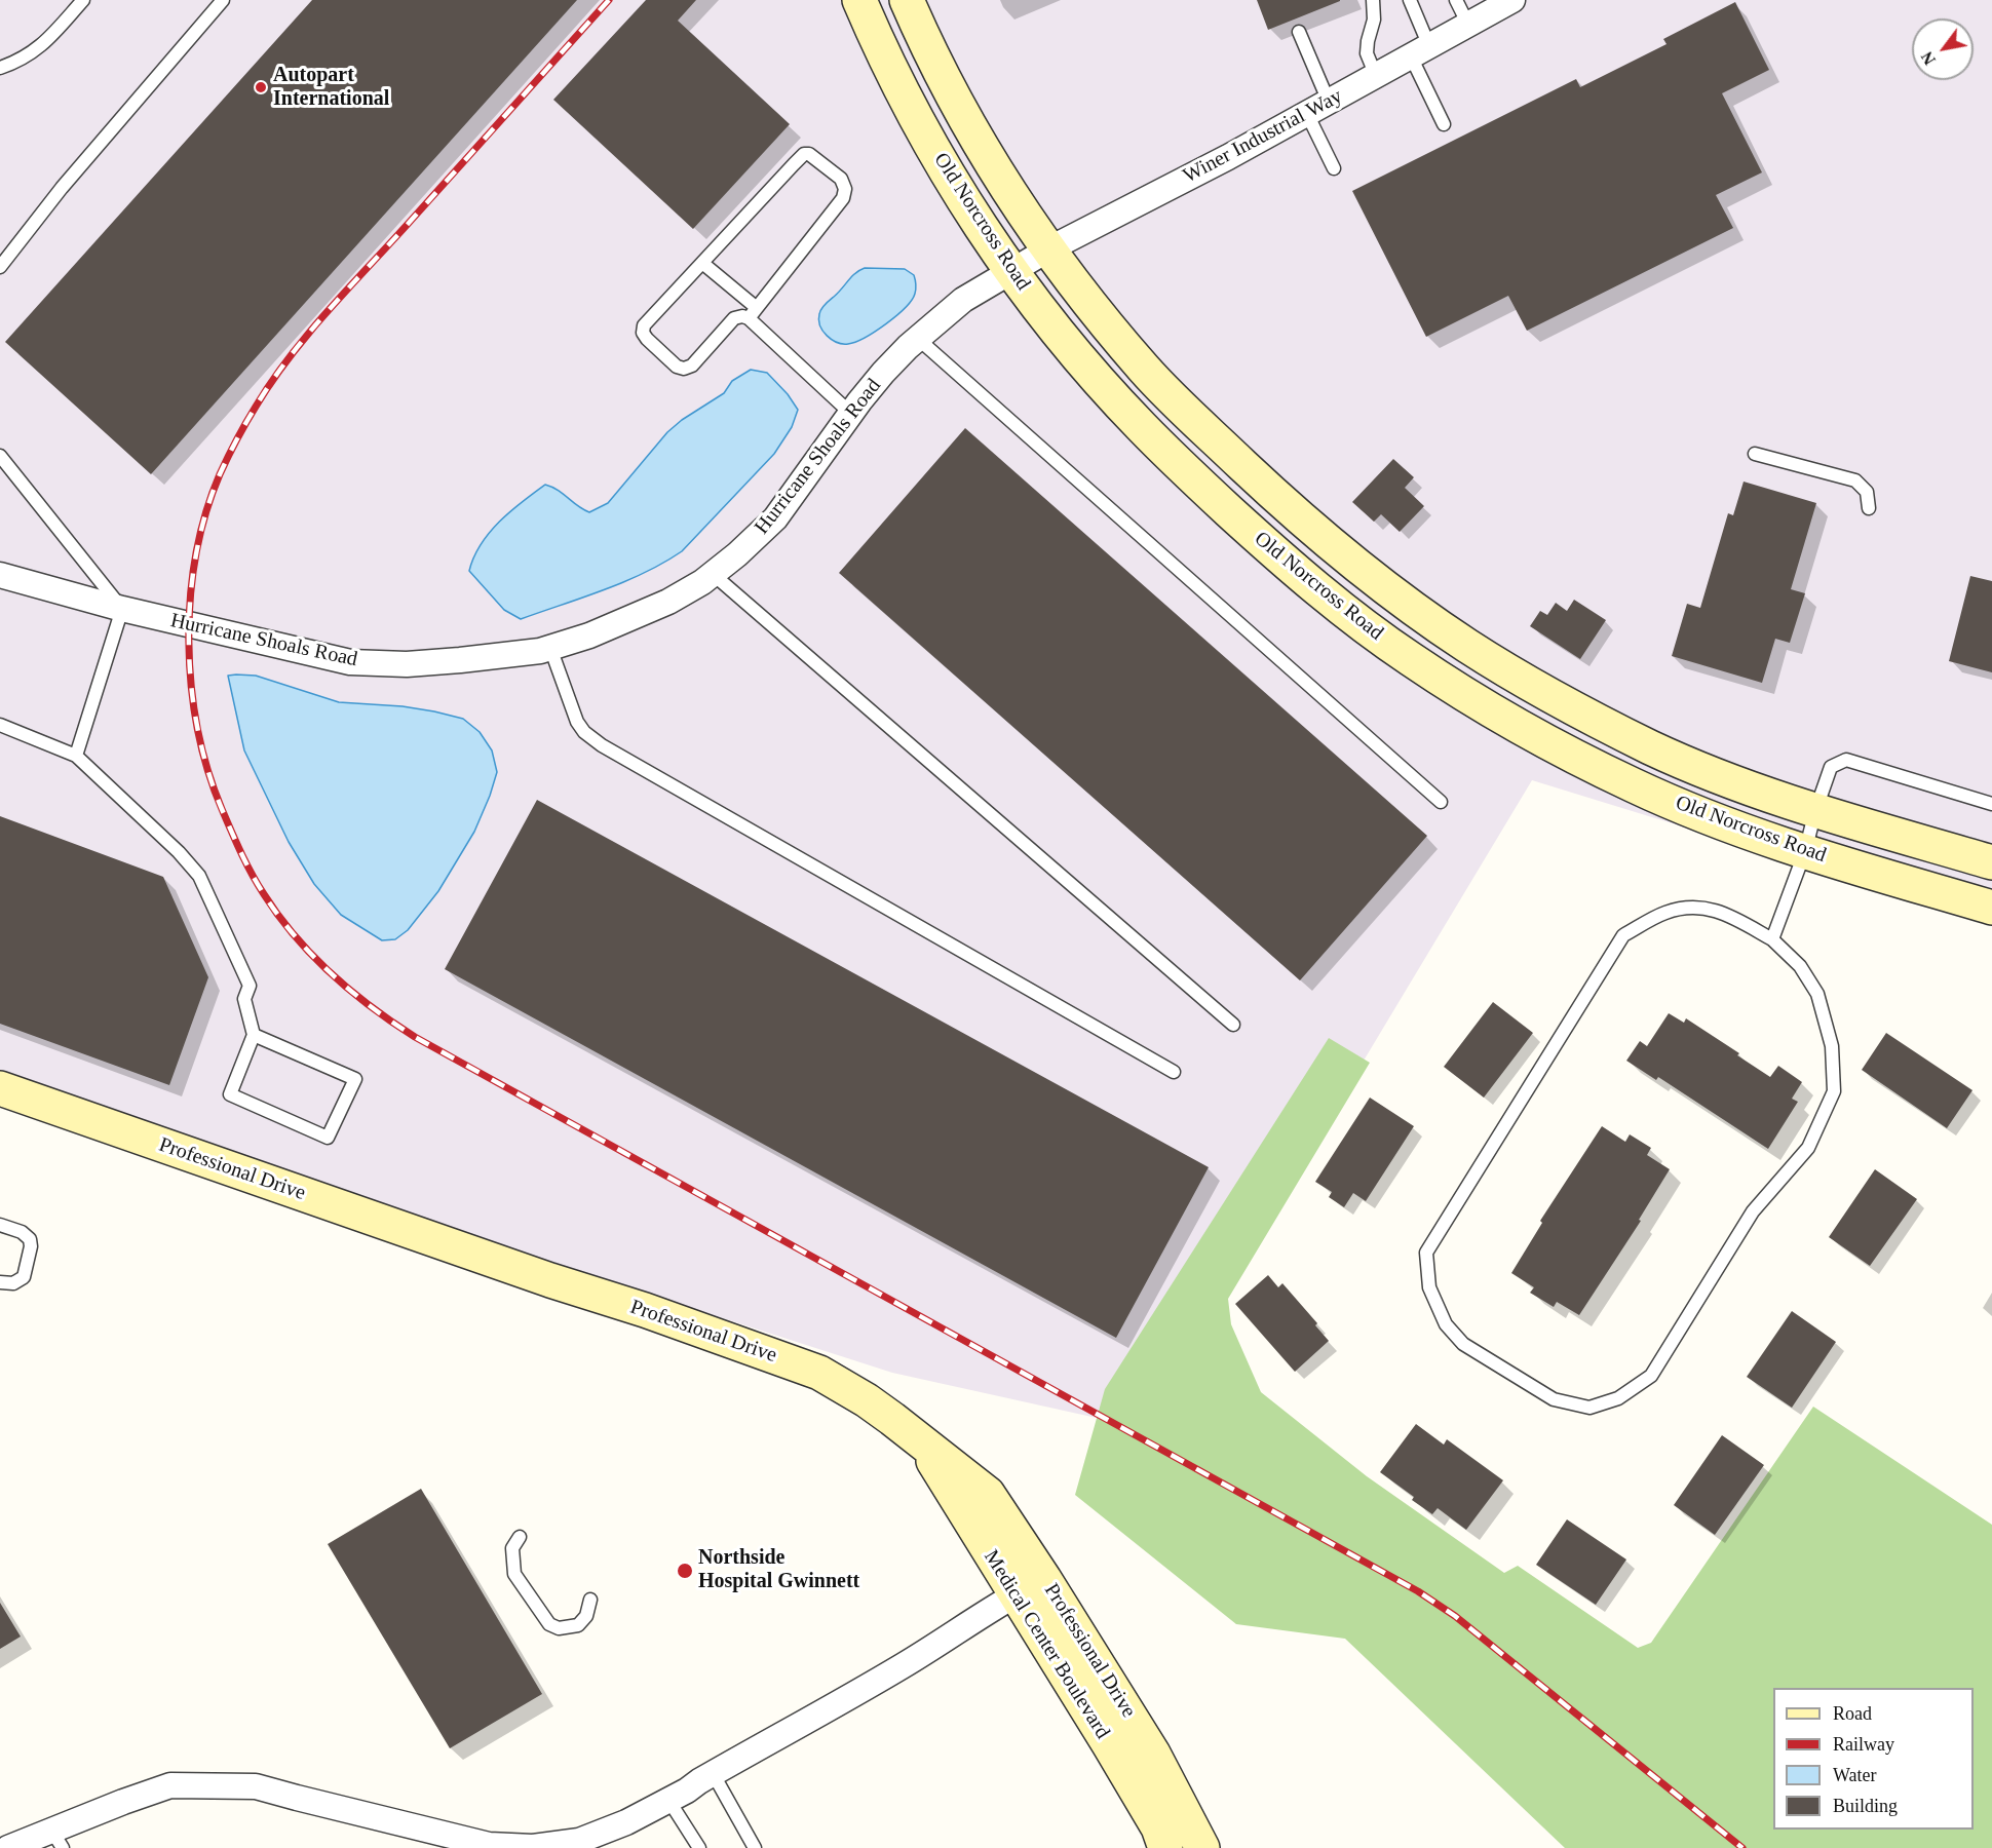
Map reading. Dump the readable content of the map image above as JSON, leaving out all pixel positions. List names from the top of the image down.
{
  "streets": {
    "main road": ["Old Norcross Road", "Professional Drive", "Medical Center Boulevard"],
    "street": ["Winer Industrial Way", "Hurricane Shoals Road"]
  },
  "crossings": [
    ["Winer Industrial Way", "Old Norcross Road"],
    ["Winer Industrial Way", "Hurricane Shoals Road"],
    ["Old Norcross Road", "Hurricane Shoals Road"],
    ["Professional Drive", "Medical Center Boulevard"]
  ],
  "places": ["Autopart International", "Northside Hospital Gwinnett"],
  "legend": [
    "Road",
    "Railway",
    "Water",
    "Building"
  ],
  "north": "bottom left"
}
